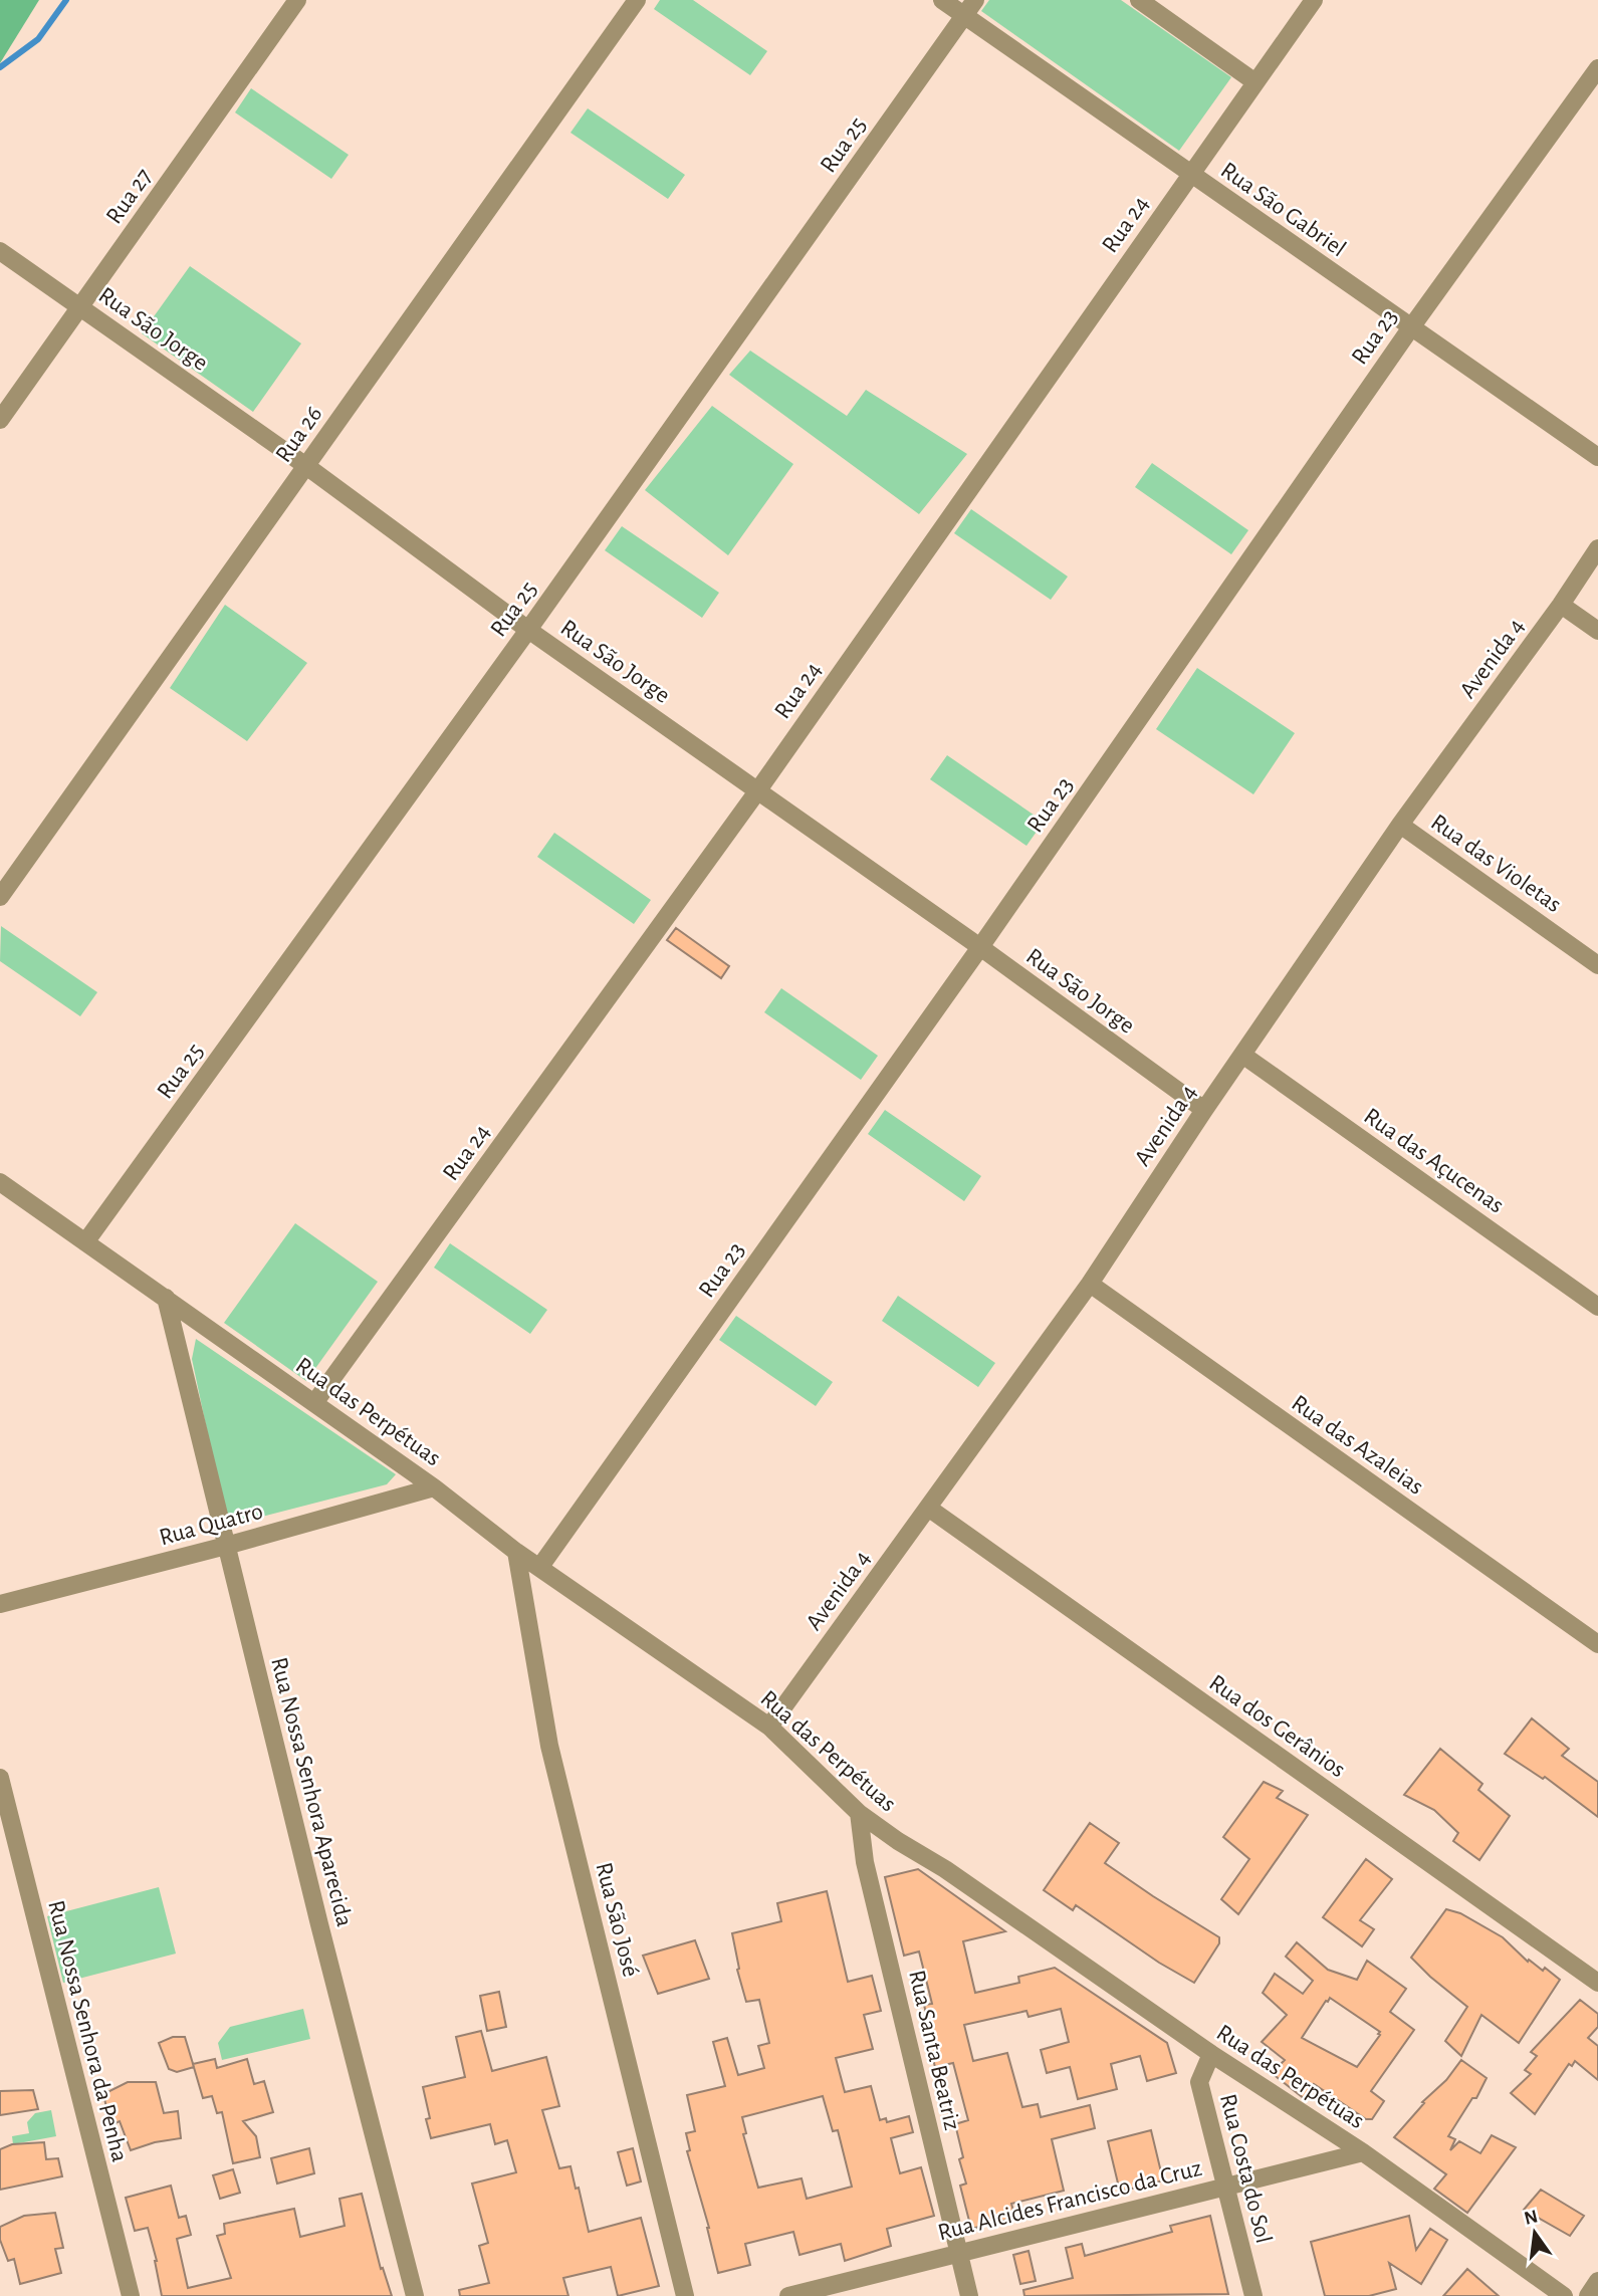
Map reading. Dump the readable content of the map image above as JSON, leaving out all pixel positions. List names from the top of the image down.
{
  "streets": {
    "street": [
      "Rua 25",
      "Rua 27",
      "Rua São Gabriel",
      "Rua 24",
      "Rua São Jorge",
      "Rua 23",
      "Rua 26",
      "Avenida 4",
      "Rua das Violetas",
      "Rua das Açucenas",
      "Rua das Perpétuas",
      "Rua das Azaleias",
      "Rua Quatro",
      "Rua dos Gerânios",
      "Rua Nossa Senhora Aparecida",
      "Rua São José",
      "Rua Nossa Senhora da Penha",
      "Rua Santa Beatriz",
      "Rua Costa do Sol",
      "Rua Alcides Francisco da Cruz"
    ]
  },
  "crossings": [
    ["Rua 25", "Rua São Gabriel"],
    ["Rua 25", "Rua São Jorge"],
    ["Rua 25", "Rua das Perpétuas"],
    ["Rua 27", "Rua São Jorge"],
    ["Rua São Gabriel", "Rua 24"],
    ["Rua São Gabriel", "Rua 23"],
    ["Rua 24", "Rua São Jorge"],
    ["Rua 24", "Rua das Perpétuas"],
    ["Rua São Jorge", "Rua 23"],
    ["Rua São Jorge", "Rua 26"],
    ["Rua São Jorge", "Avenida 4"],
    ["Rua 23", "Rua das Perpétuas"],
    ["Avenida 4", "Rua das Violetas"],
    ["Avenida 4", "Rua das Açucenas"],
    ["Avenida 4", "Rua das Perpétuas"],
    ["Avenida 4", "Rua das Azaleias"],
    ["Avenida 4", "Rua dos Gerânios"],
    ["Rua das Perpétuas", "Rua Quatro"],
    ["Rua das Perpétuas", "Rua Nossa Senhora Aparecida"],
    ["Rua das Perpétuas", "Rua São José"],
    ["Rua das Perpétuas", "Rua Santa Beatriz"],
    ["Rua das Perpétuas", "Rua Costa do Sol"],
    ["Rua das Perpétuas", "Rua Alcides Francisco da Cruz"],
    ["Rua Quatro", "Rua Nossa Senhora Aparecida"],
    ["Rua Santa Beatriz", "Rua Alcides Francisco da Cruz"],
    ["Rua Costa do Sol", "Rua Alcides Francisco da Cruz"]
  ],
  "north": "top"
}
